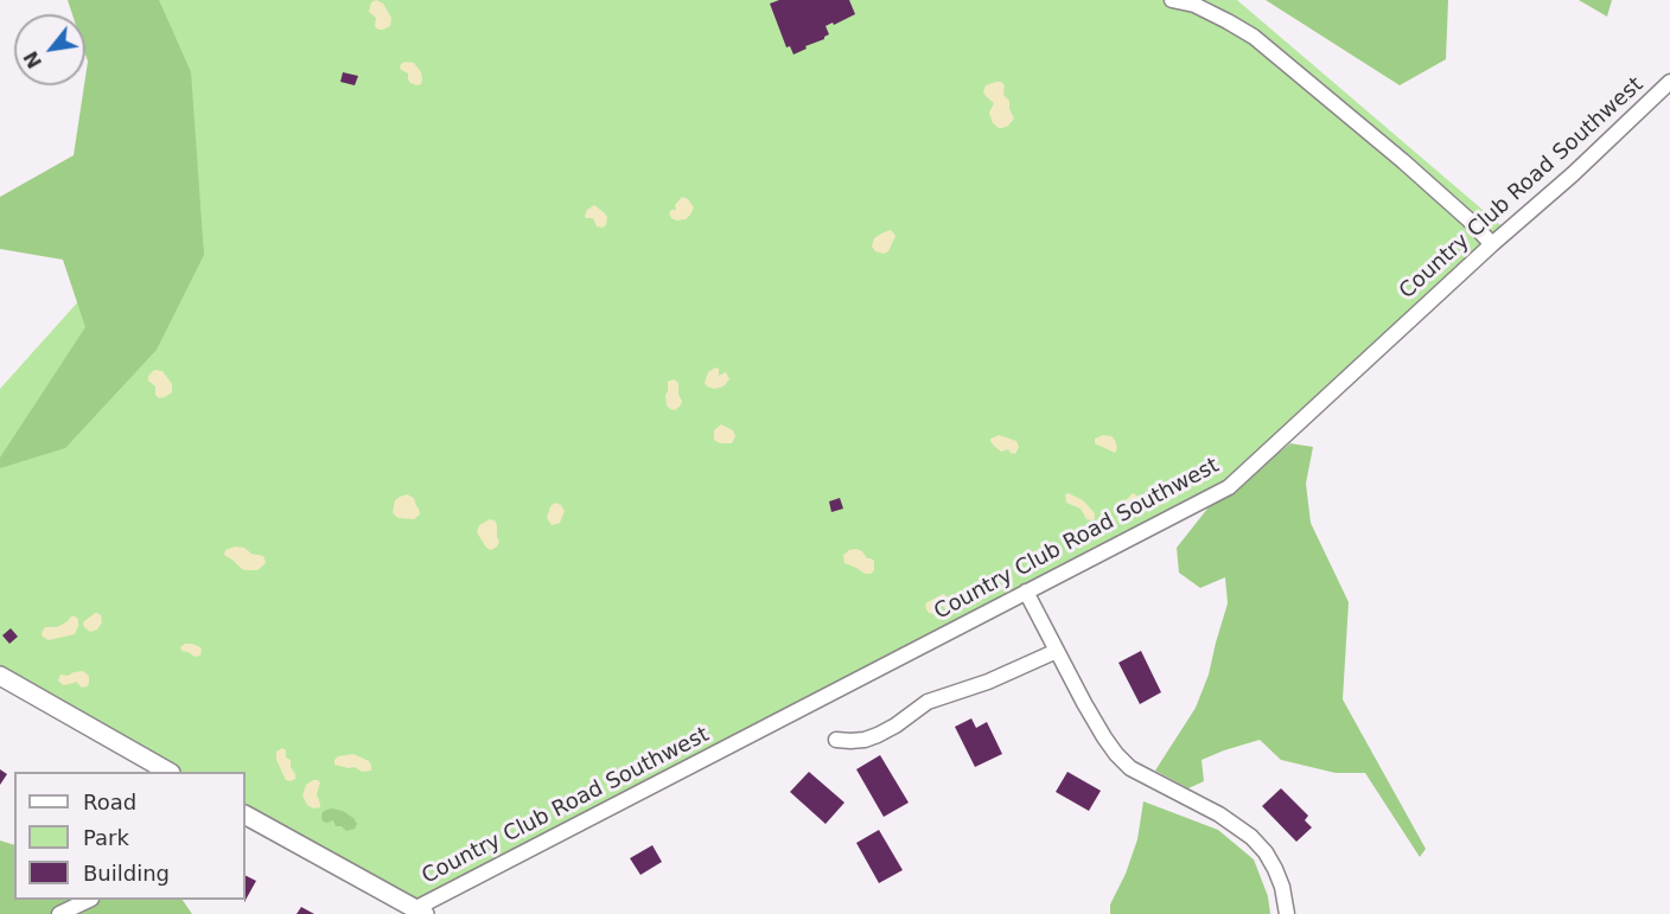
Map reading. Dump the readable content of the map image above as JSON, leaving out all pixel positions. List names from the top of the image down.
{
  "streets": {
    "street": ["Country Club Road Southwest"]
  },
  "legend": ["Road", "Park", "Building"],
  "north": "bottom left"
}
